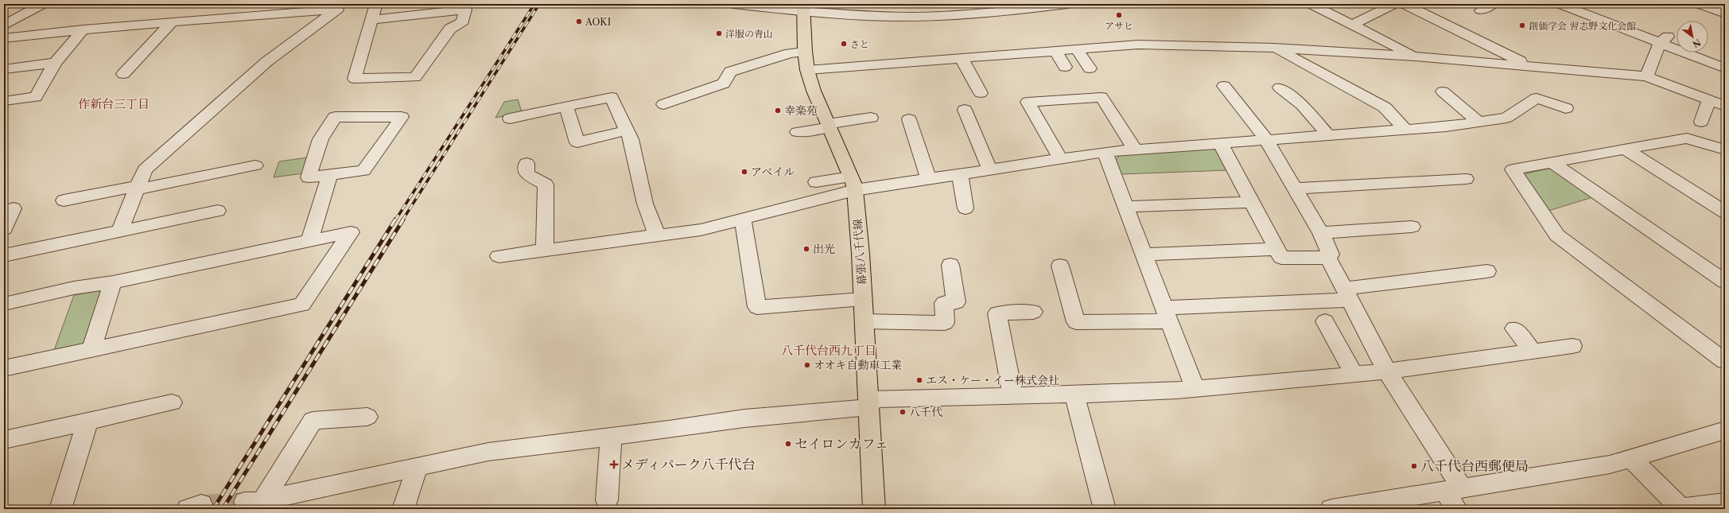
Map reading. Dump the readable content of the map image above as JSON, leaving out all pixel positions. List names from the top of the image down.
{
  "streets": {
    "main road": ["幕張八千代線"]
  },
  "districts": ["作新台三丁目", "八千代台西九丁目"],
  "places": {
    "other": [
      "アサヒ",
      "AOKI",
      "創価学会 習志野文化会館",
      "洋服の青山",
      "さと",
      "幸楽苑",
      "アベイル",
      "出光",
      "オオキ自動車工業",
      "エス・ケー・イー株式会社",
      "八千代",
      "セイロンカフェ",
      "八千代台西郵便局"
    ],
    "health": ["メディパーク八千代台"]
  },
  "north": "bottom right"
}
